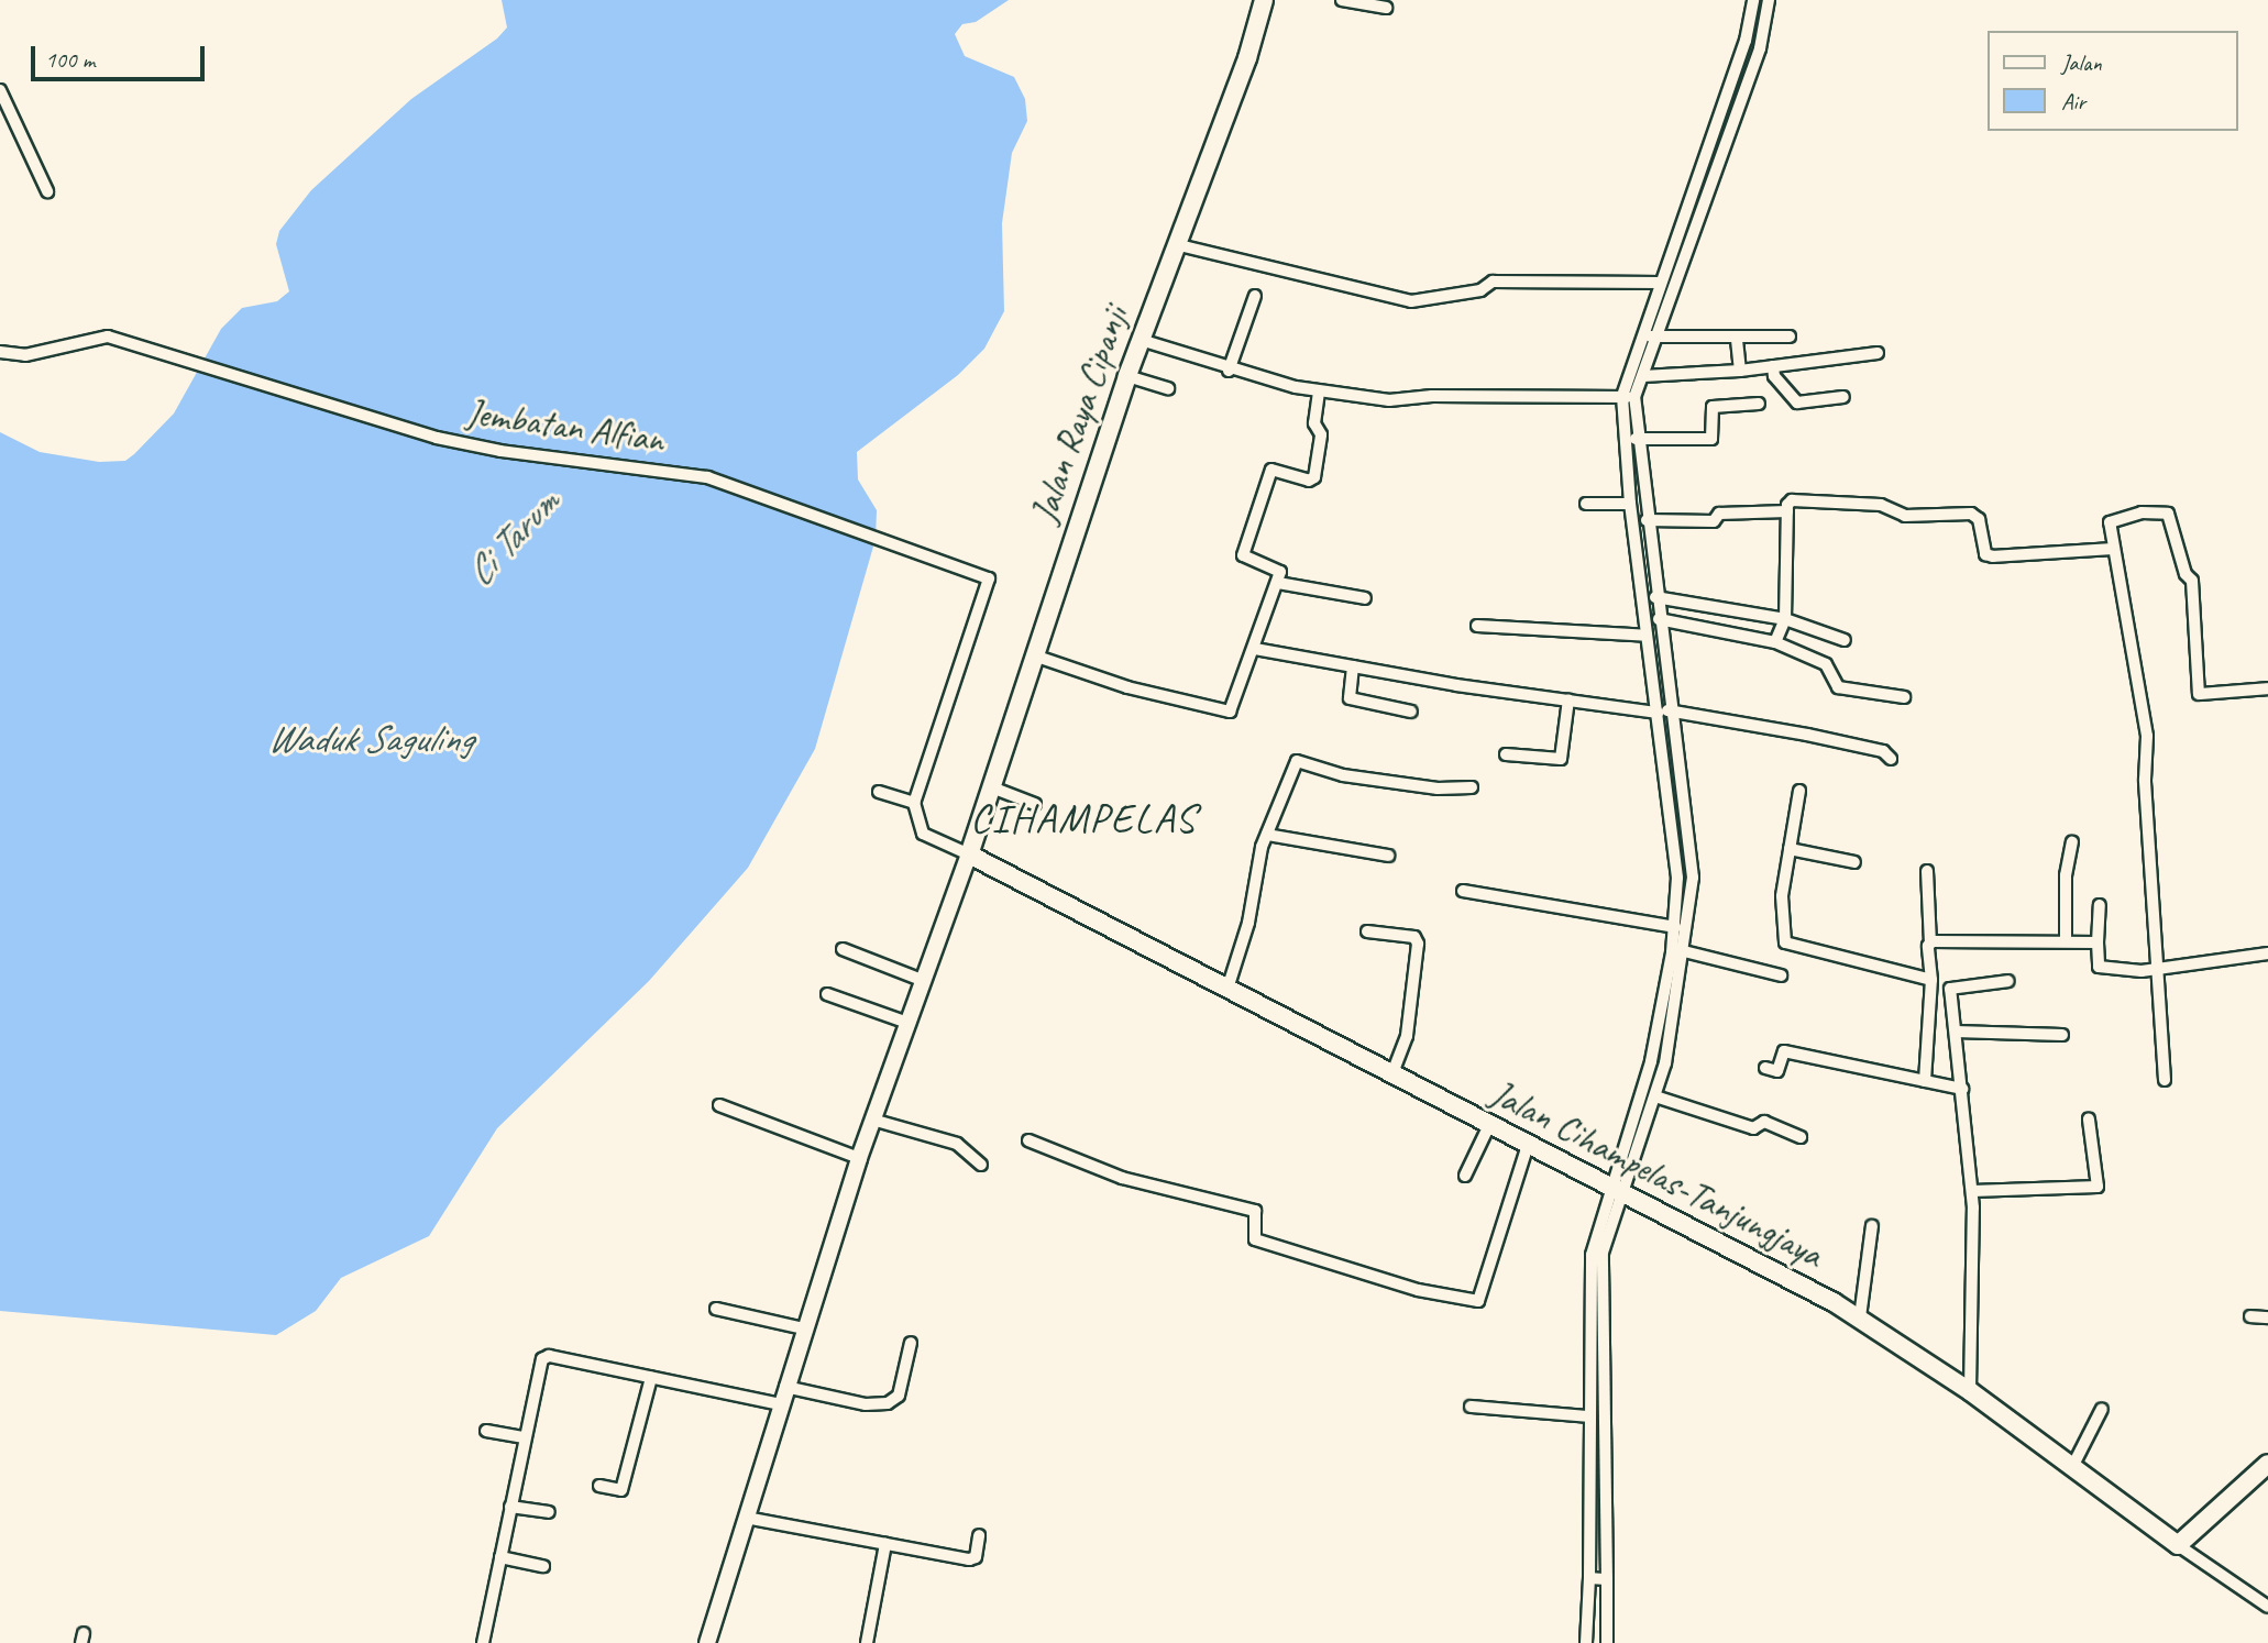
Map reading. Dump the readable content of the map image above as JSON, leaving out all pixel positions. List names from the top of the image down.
{
  "streets": {
    "main road": ["Jalan Raya Cipanji", "Jalan Cihampelas-Tanjungjaya"],
    "street": ["Jembatan Alfian"]
  },
  "crossings": [
    ["Jalan Raya Cipanji", "Jalan Cihampelas-Tanjungjaya"]
  ],
  "districts": ["CIHAMPELAS"],
  "water": ["Ci Tarum", "Waduk Saguling"],
  "legend": ["Jalan", "Air"],
  "scale_bar": "100 m"
}
